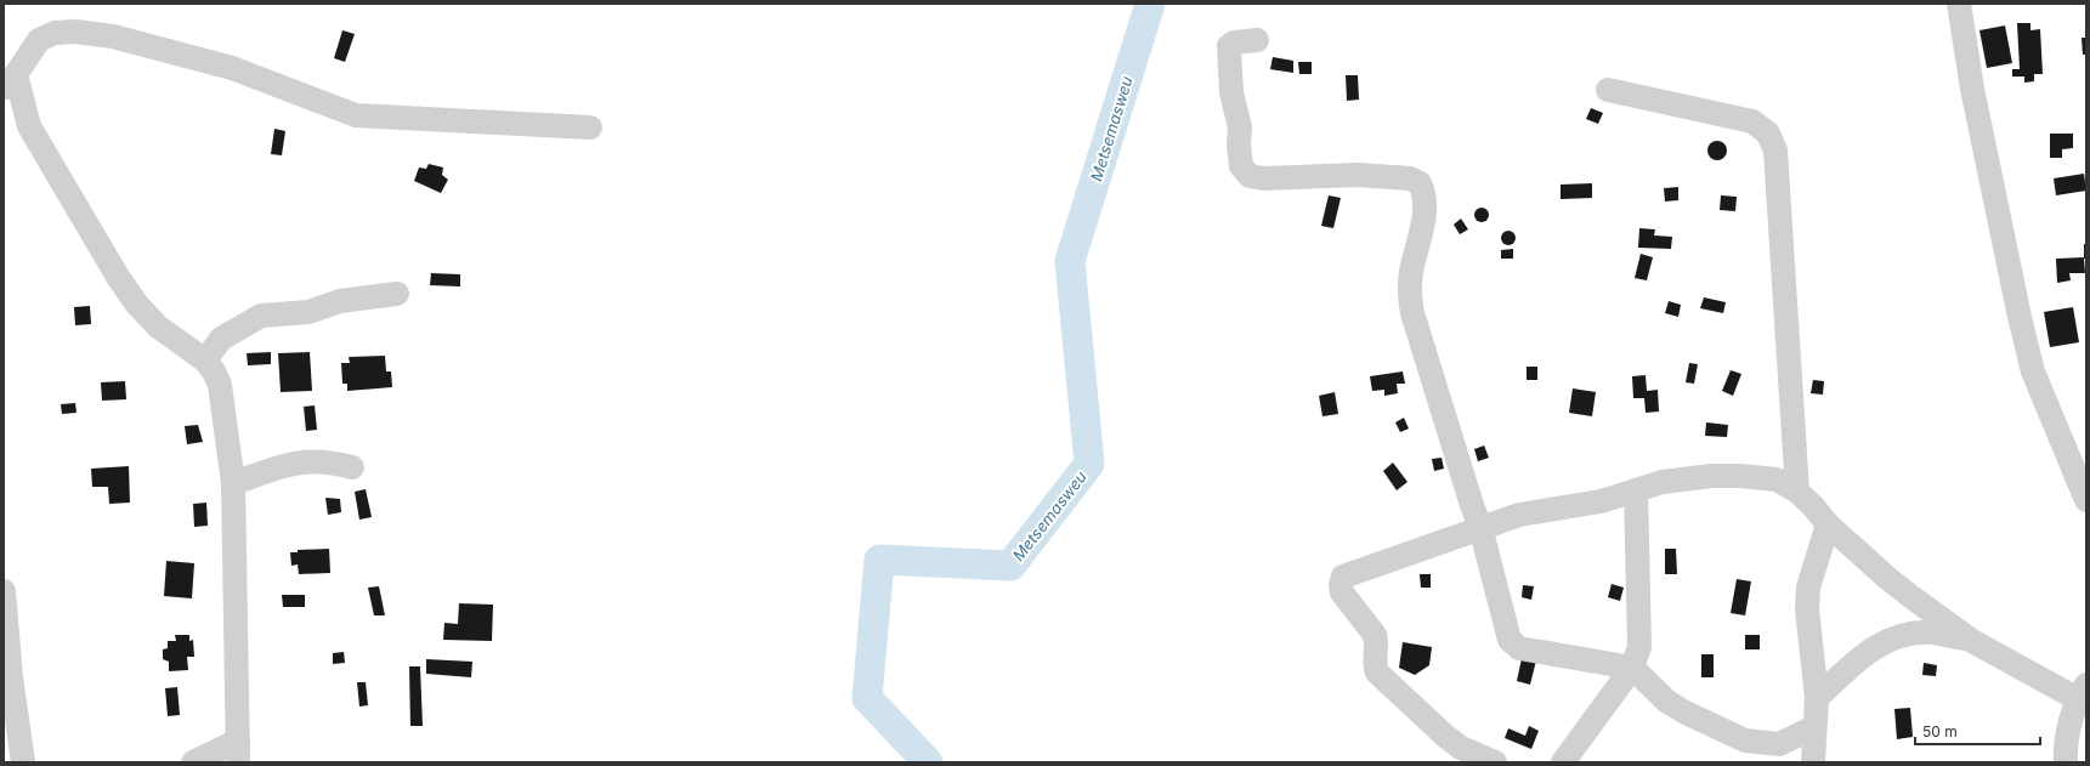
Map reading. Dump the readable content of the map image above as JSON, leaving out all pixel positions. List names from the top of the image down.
{
  "water": ["Metsemasweu"],
  "scale_bar": "50 m"
}
